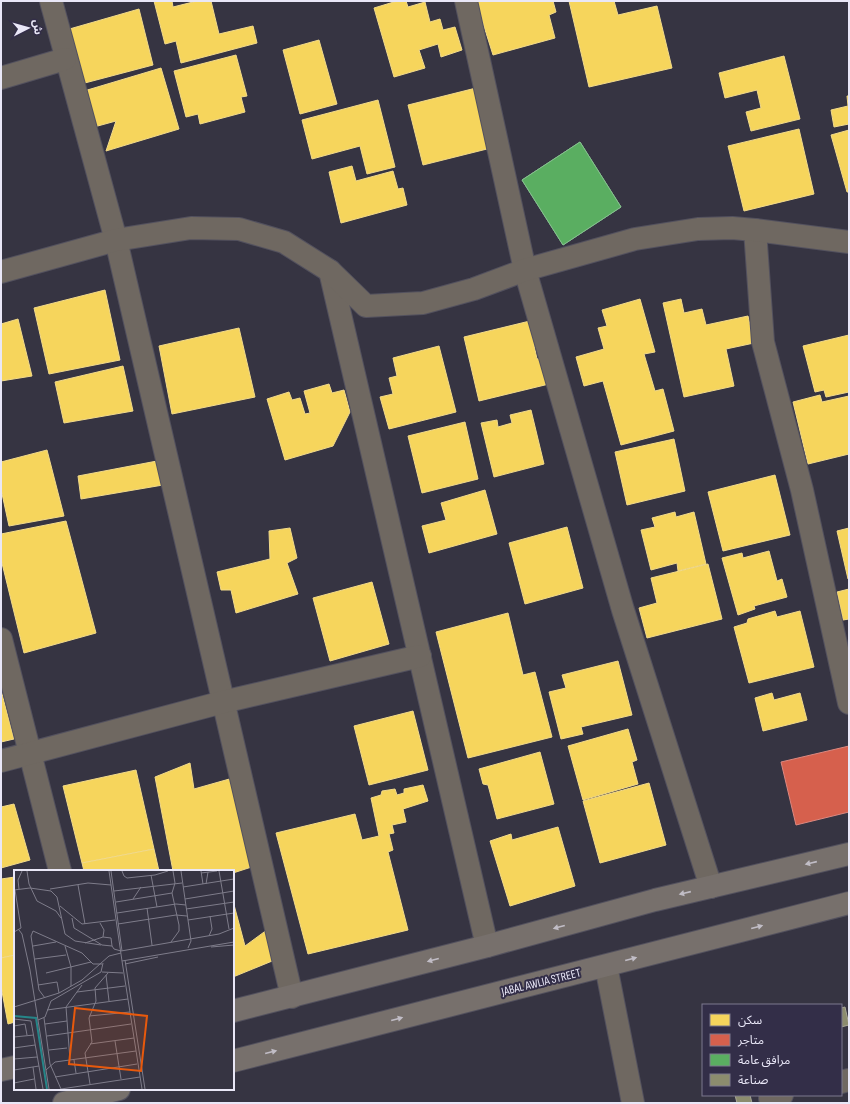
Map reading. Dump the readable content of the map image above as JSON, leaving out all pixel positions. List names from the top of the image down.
{
  "streets": {
    "highway": ["JABAL AWLIA STREET"]
  },
  "legend": [
    "سكن",
    "متاجر",
    "مرافق عامة",
    "صناعة"
  ],
  "north": "right"
}
